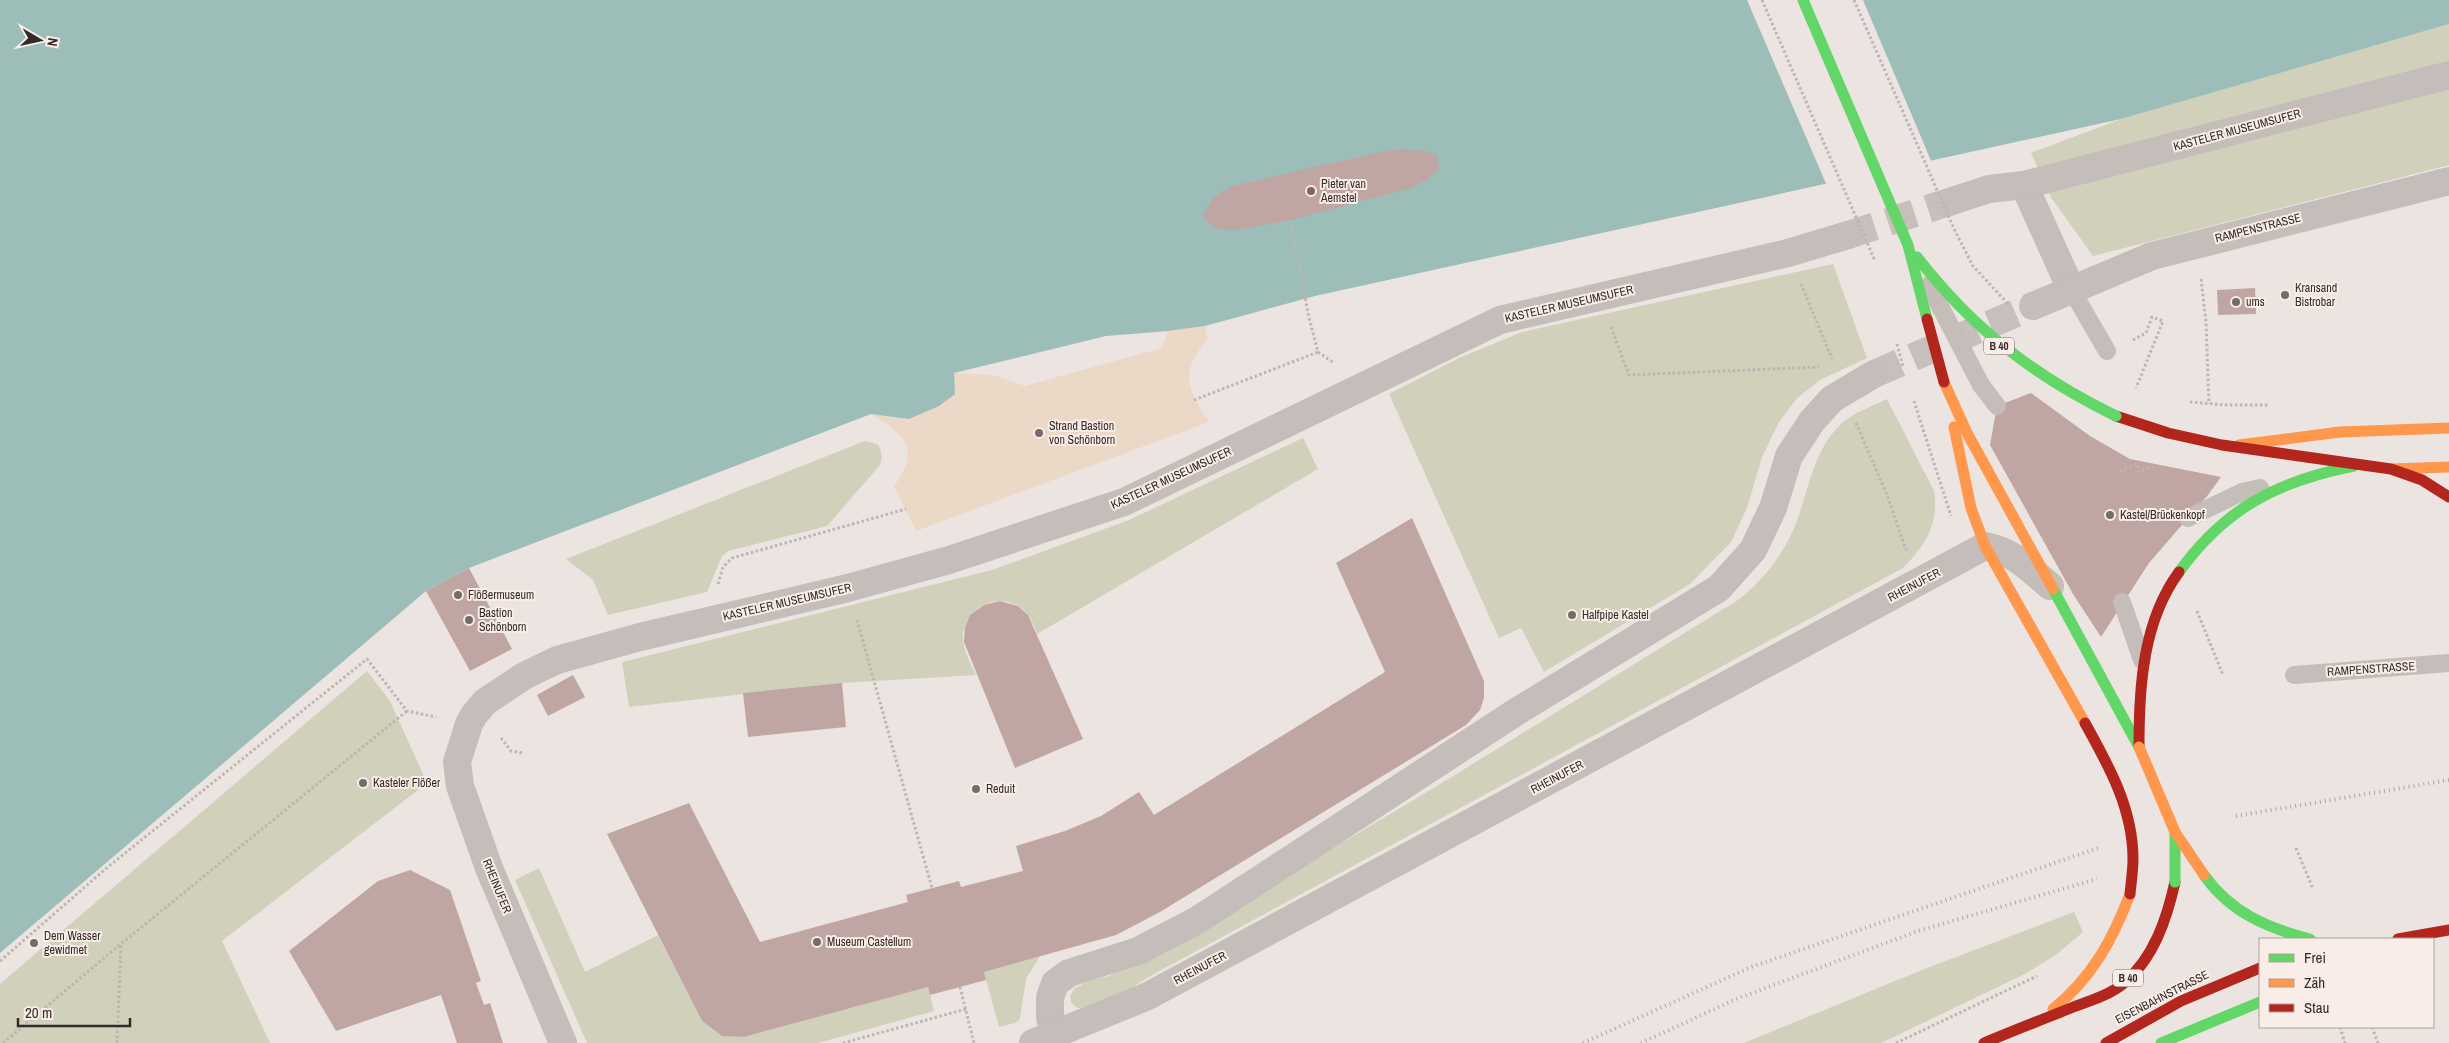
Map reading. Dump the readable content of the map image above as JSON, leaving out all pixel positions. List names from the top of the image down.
{
  "streets": {
    "main road": ["B 40", "EISENBAHNSTRASSE"],
    "street": ["KASTELER MUSEUMSUFER", "RAMPENSTRASSE", "RHEINUFER"]
  },
  "crossings": [
    ["KASTELER MUSEUMSUFER", "RHEINUFER"],
    ["B 40", "RHEINUFER"]
  ],
  "places": [
    "Pieter van Aemstel",
    "Kransand Bistrobar",
    "ums",
    "Strand Bastion von Schönborn",
    "Kastel/Brückenkopf",
    "Flößermuseum",
    "Halfpipe Kastel",
    "Bastion Schönborn",
    "Kasteler Flößer",
    "Reduit",
    "Museum Castellum",
    "Dem Wasser gewidmet"
  ],
  "legend": ["Frei", "Zäh", "Stau"],
  "scale_bar": "20 m",
  "north": "right"
}
